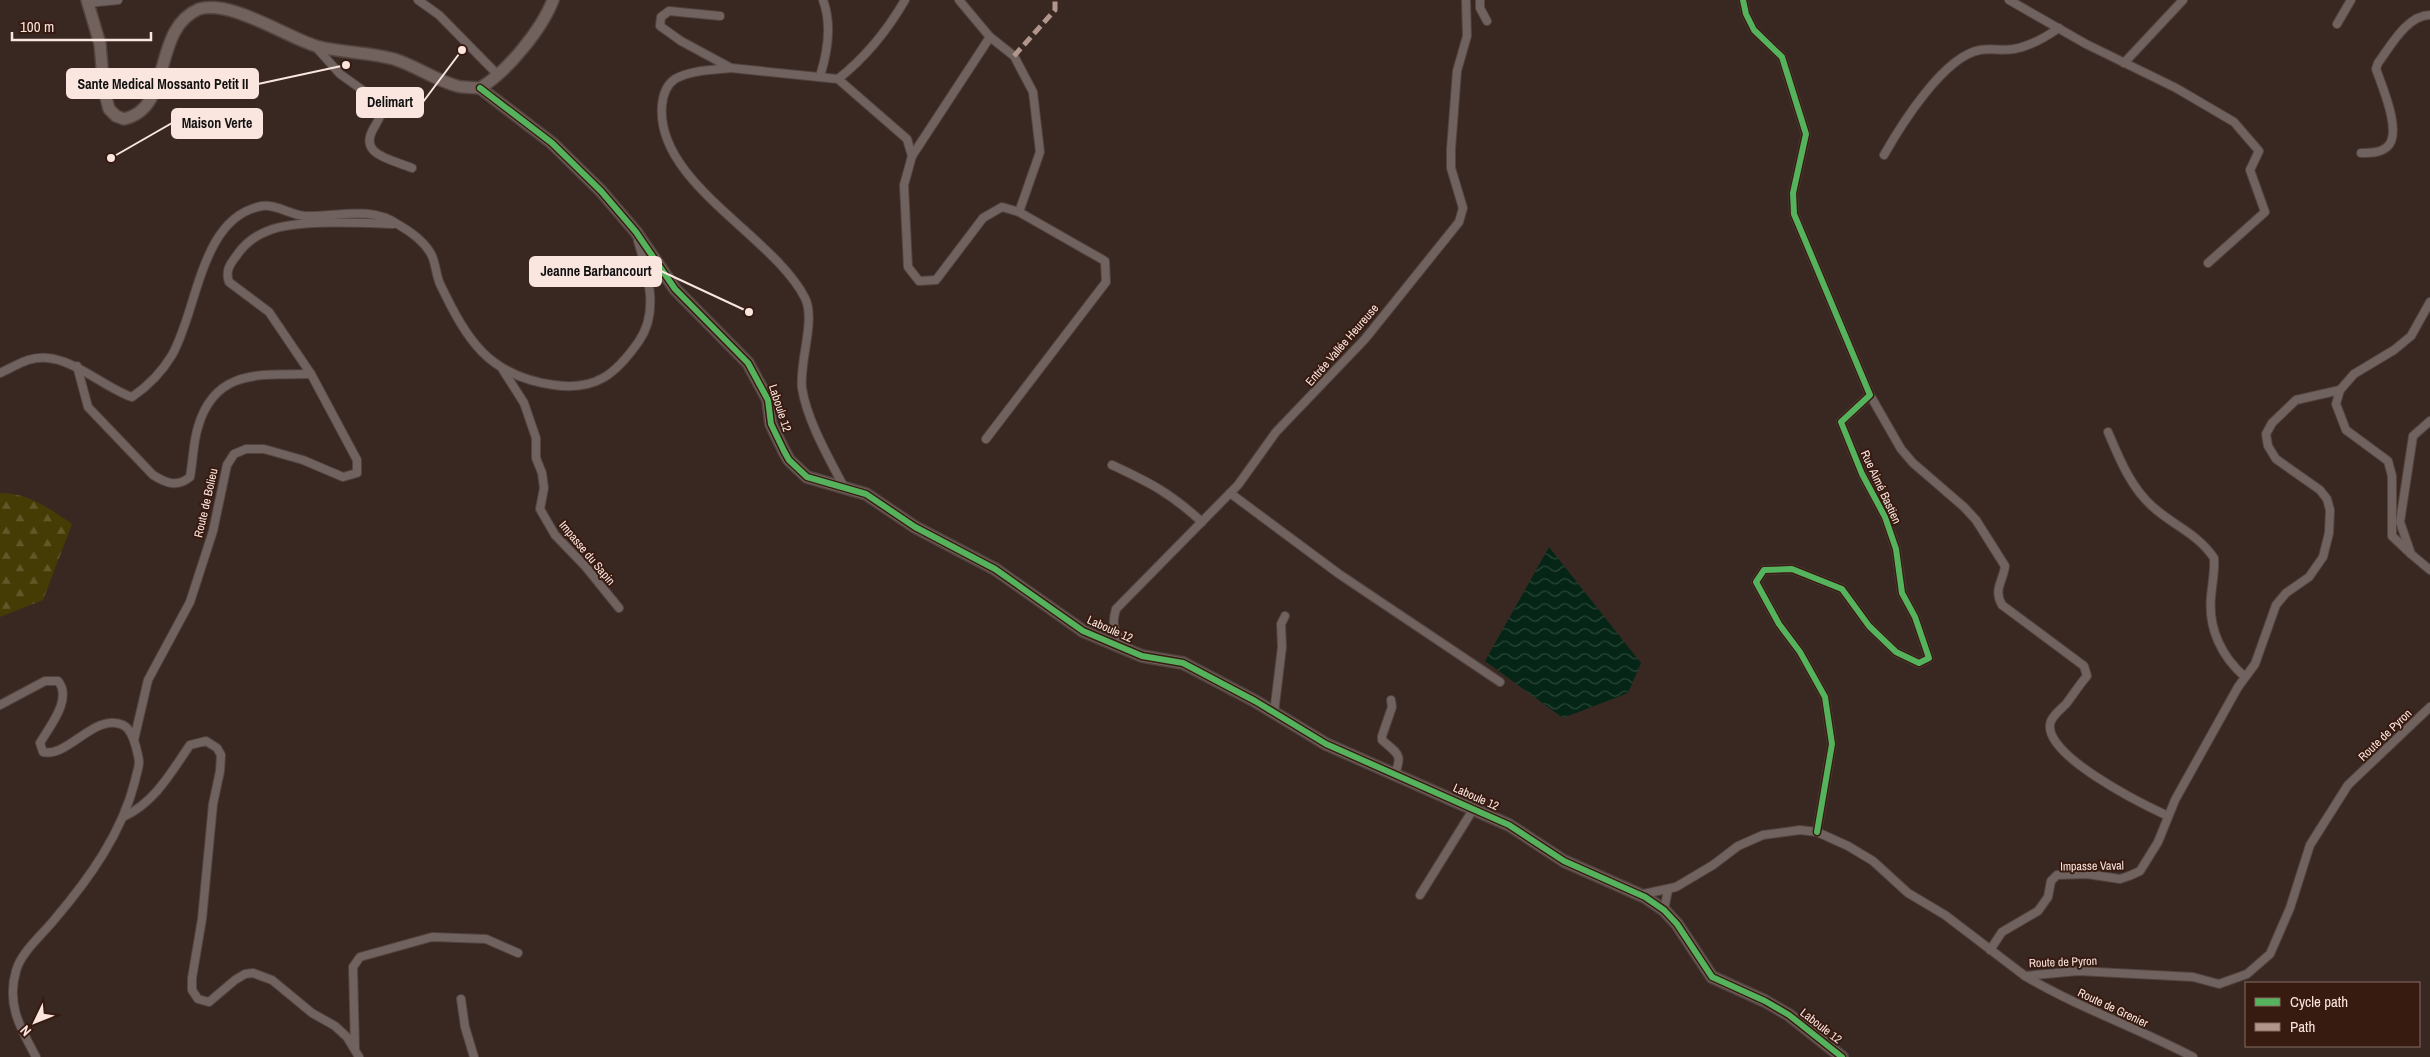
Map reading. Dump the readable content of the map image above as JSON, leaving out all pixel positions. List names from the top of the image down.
{
  "streets": {
    "street": [
      "Entrée Vallée Heureuse",
      "Laboule 12",
      "Rue Aimé Bastien",
      "Route de Bolieu",
      "Impasse du Sapin",
      "Route de Pyron",
      "Impasse Vaval",
      "Route de Grenier"
    ]
  },
  "crossings": [
    ["Entrée Vallée Heureuse", "Laboule 12"],
    ["Laboule 12", "Route de Pyron"],
    ["Rue Aimé Bastien", "Route de Pyron"],
    ["Route de Pyron", "Impasse Vaval"],
    ["Route de Pyron", "Route de Grenier"]
  ],
  "places": [
    "Delimart",
    "Sante Medical Mossanto Petit II",
    "Maison Verte",
    "Jeanne Barbancourt"
  ],
  "legend": ["Cycle path", "Path"],
  "scale_bar": "100 m",
  "north": "bottom left"
}
